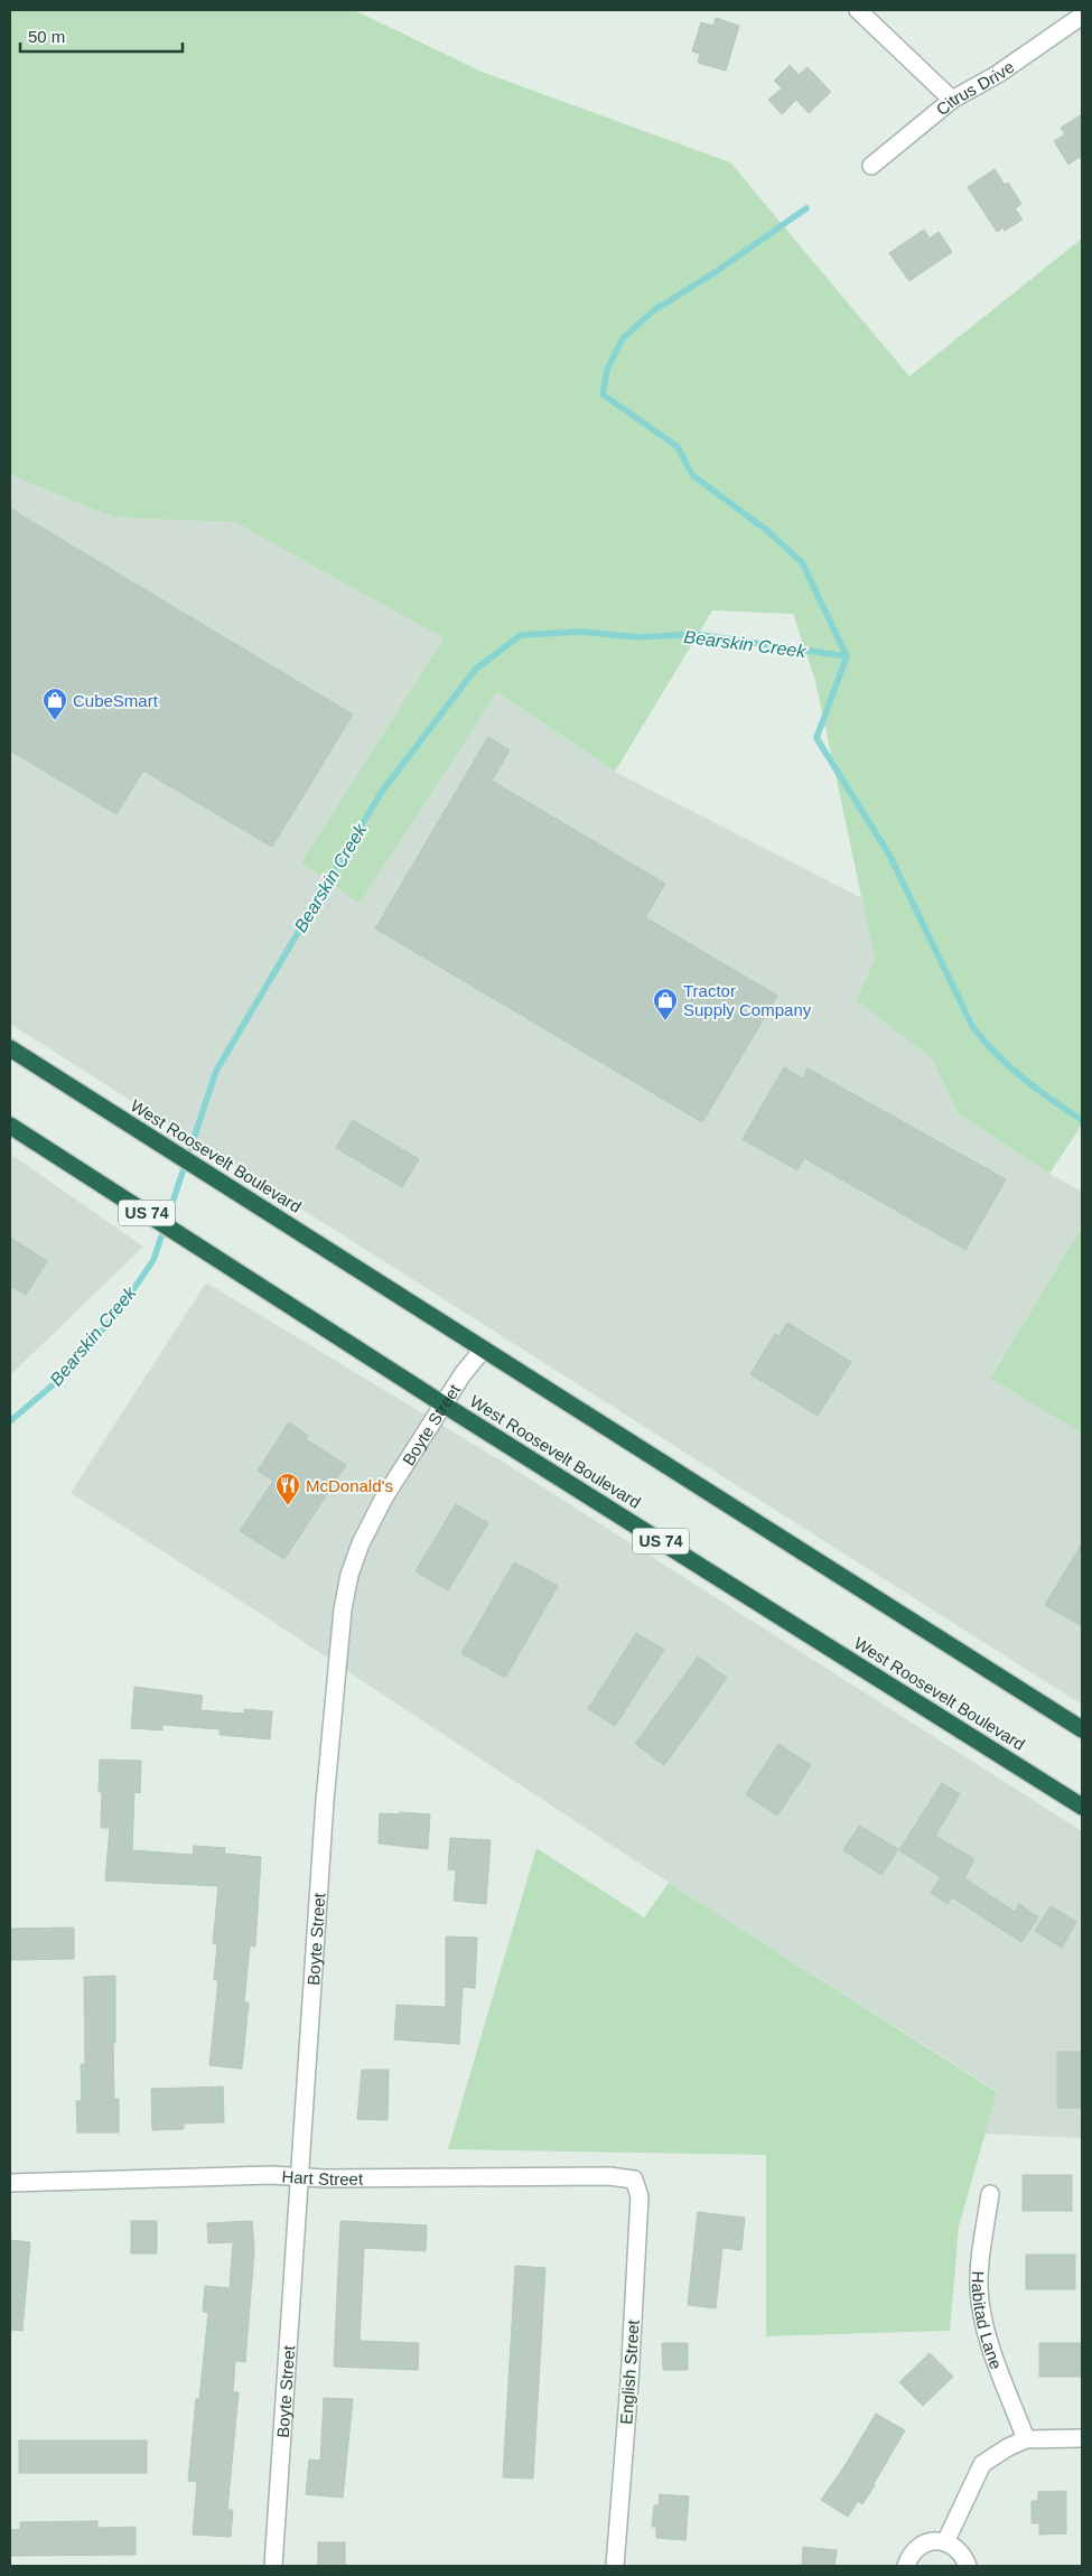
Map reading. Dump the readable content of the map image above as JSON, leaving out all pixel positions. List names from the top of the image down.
{
  "streets": {
    "highway": ["West Roosevelt Boulevard", "US 74"],
    "street": [
      "Citrus Drive",
      "Boyte Street",
      "Hart Street",
      "Habitad Lane",
      "English Street"
    ]
  },
  "crossings": [
    ["West Roosevelt Boulevard", "Boyte Street"],
    ["Boyte Street", "Hart Street"],
    ["Hart Street", "English Street"]
  ],
  "water": ["Bearskin Creek"],
  "places": {
    "shop": ["CubeSmart", "Tractor Supply Company"],
    "restaurant": ["McDonald's"]
  },
  "scale_bar": "50 m"
}
